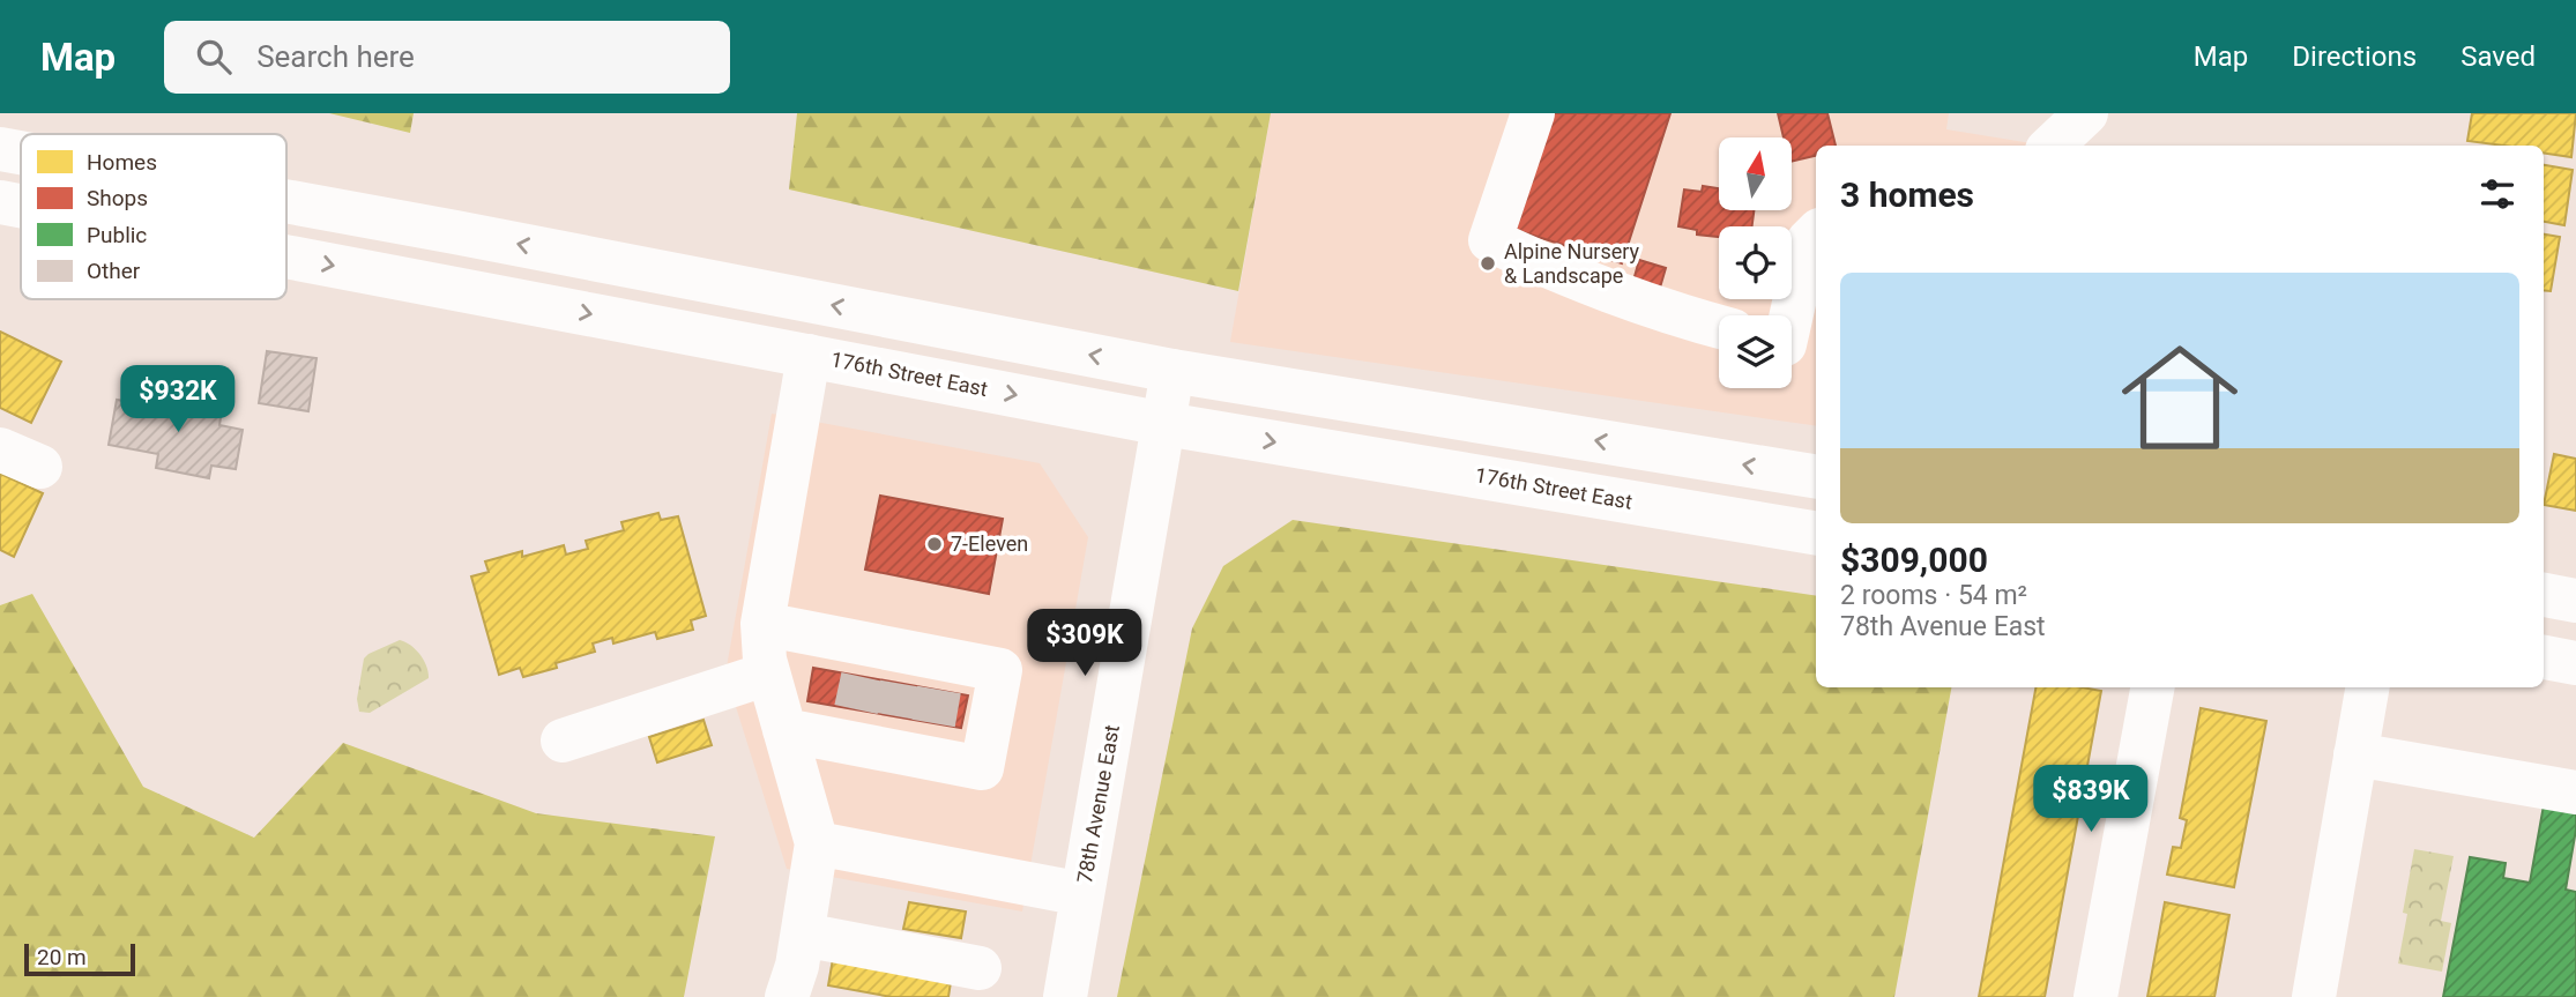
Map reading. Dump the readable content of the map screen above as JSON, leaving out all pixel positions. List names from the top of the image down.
{
  "streets": {
    "main road": ["176th Street East", "78th Avenue East"]
  },
  "crossings": [
    ["176th Street East", "78th Avenue East"]
  ],
  "places": ["Alpine Nursery & Landscape", "7-Eleven"],
  "legend": [
    "Homes",
    "Shops",
    "Public",
    "Other"
  ],
  "scale_bar": "20 m",
  "north": "top",
  "page": {
    "header": "Map",
    "search": "Search here",
    "nav": ["Map", "Directions", "Saved"],
    "heading": "3 homes",
    "list": [
      {
        "name": "$309,000",
        "note": "2 rooms · 54 m² · 78th Avenue East"
      }
    ],
    "price": ["$932K", "$309K", "$839K"],
    "scale": "20 m"
  }
}
